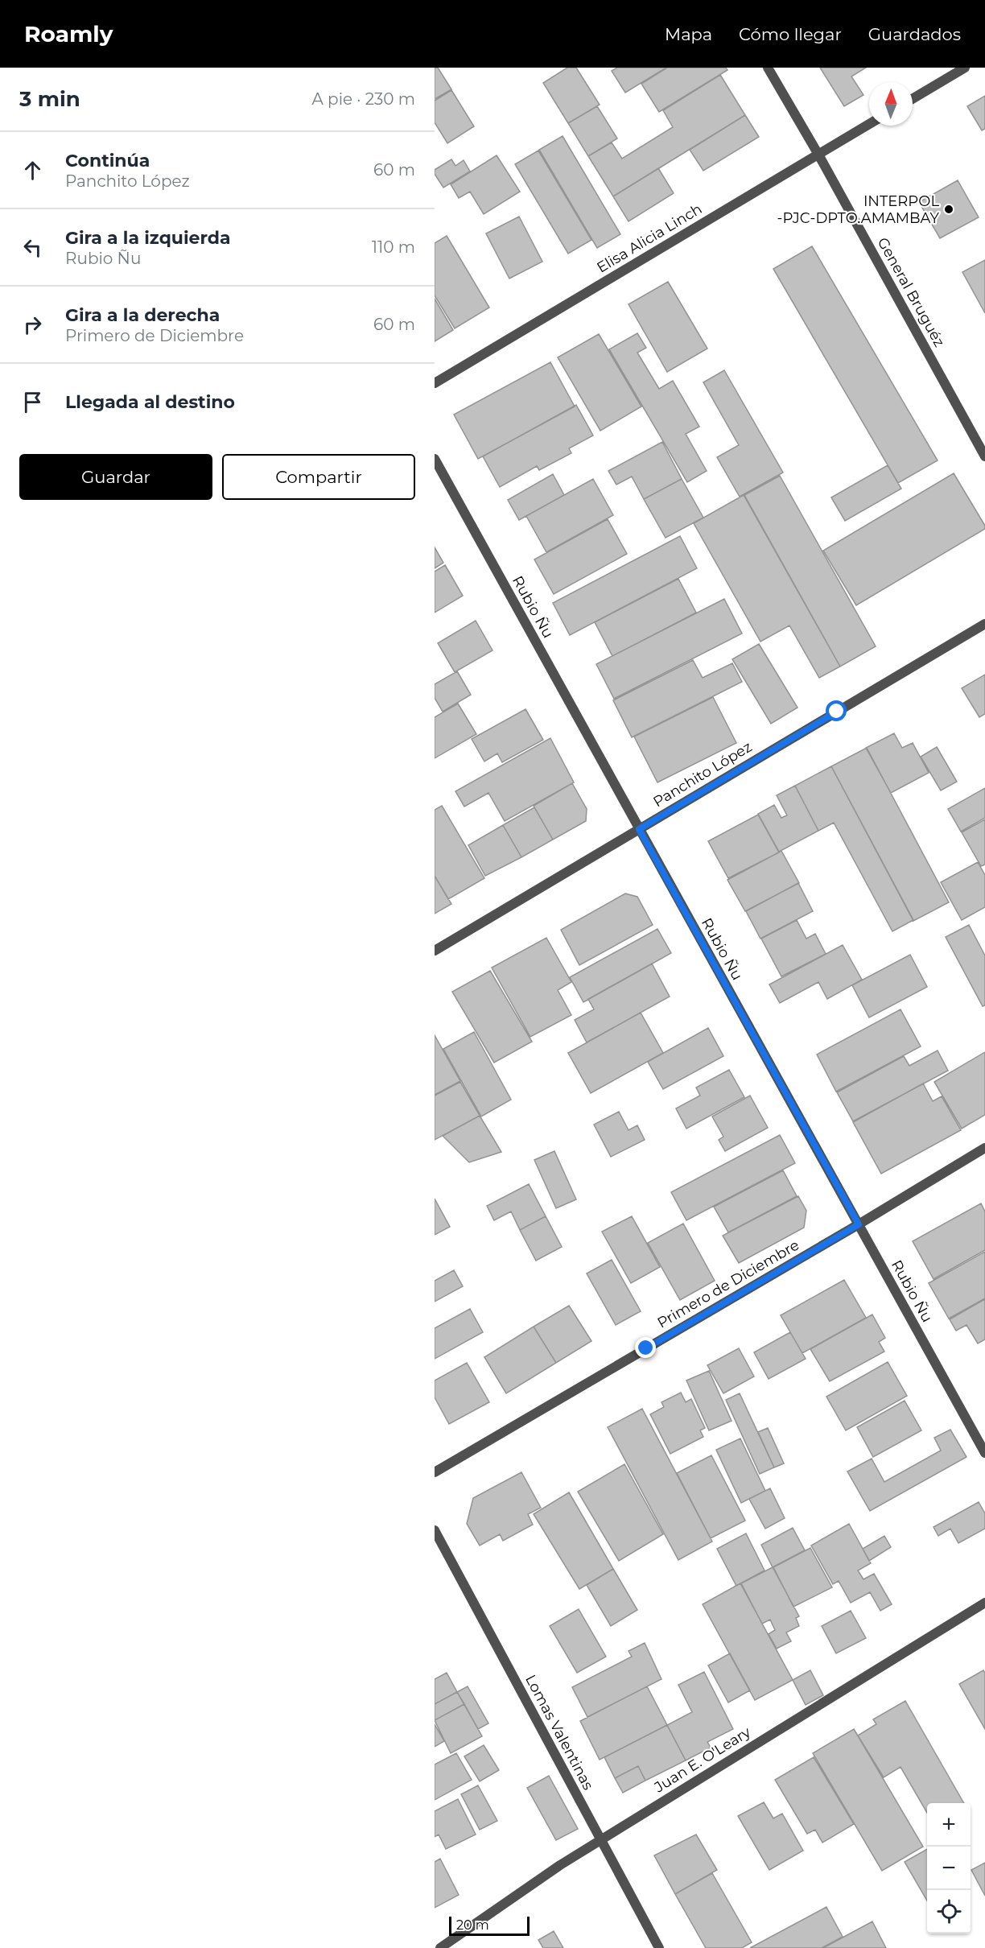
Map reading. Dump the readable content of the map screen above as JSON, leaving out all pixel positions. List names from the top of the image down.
{
  "streets": {
    "street": [
      "Elisa Alicia Linch",
      "General Bruguéz",
      "Rubio Ñu",
      "Panchito López",
      "Primero de Diciembre",
      "Lomas Valentinas",
      "Juan E. O'Leary"
    ]
  },
  "crossings": [
    ["Elisa Alicia Linch", "General Bruguéz"],
    ["Rubio Ñu", "Panchito López"],
    ["Rubio Ñu", "Primero de Diciembre"],
    ["Lomas Valentinas", "Juan E. O'Leary"]
  ],
  "places": ["INTERPOL -PJC-DPTO.AMAMBAY"],
  "scale_bar": "20 m",
  "north": "top",
  "page": {
    "header": "Roamly",
    "nav": ["Mapa", "Cómo llegar", "Guardados"],
    "heading": ["3 min", "A pie · 230 m"],
    "list": [
      ["Continúa", "Panchito López", "60 m"],
      ["Gira a la izquierda", "Rubio Ñu", "110 m"],
      ["Gira a la derecha", "Primero de Diciembre", "60 m"],
      "Llegada al destino"
    ],
    "buttons": ["Guardar", "Compartir"],
    "map_buttons": ["+", "−"],
    "scale": "20 m"
  }
}
